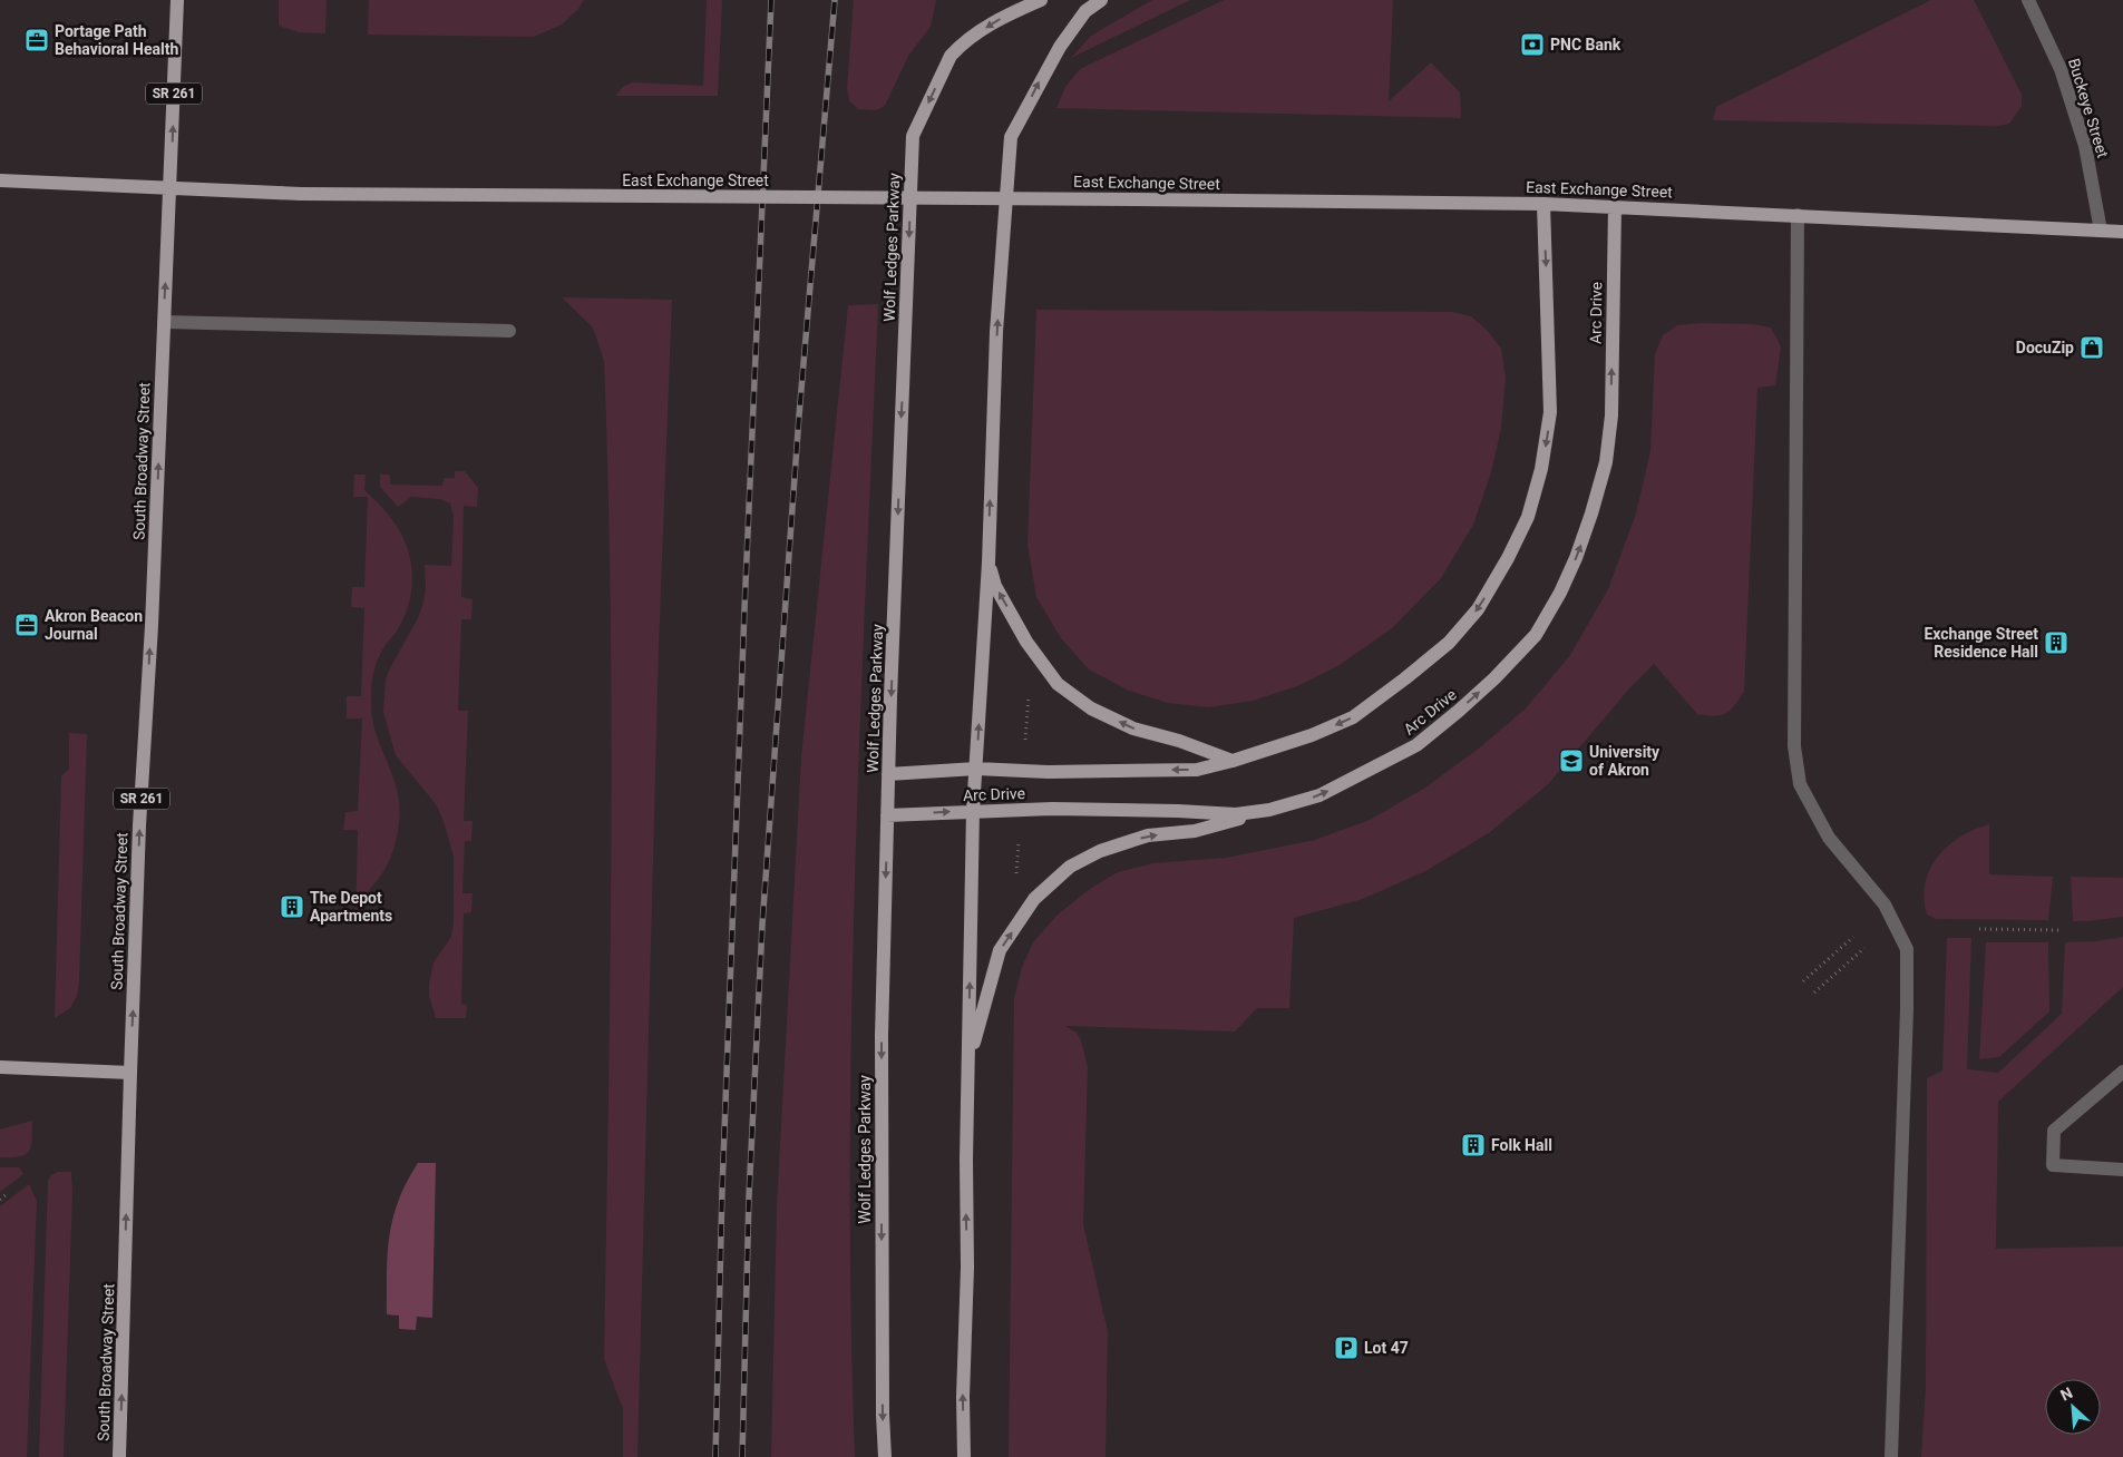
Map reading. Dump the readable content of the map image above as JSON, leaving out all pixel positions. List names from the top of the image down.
{
  "streets": {
    "main road": [
      "SR 261",
      "East Exchange Street",
      "Wolf Ledges Parkway",
      "Arc Drive",
      "South Broadway Street"
    ],
    "street": ["Buckeye Street"]
  },
  "crossings": [
    ["Buckeye Street", "East Exchange Street"],
    ["East Exchange Street", "Arc Drive"],
    ["East Exchange Street", "South Broadway Street"],
    ["Wolf Ledges Parkway", "Arc Drive"]
  ],
  "one_way": ["South Broadway Street"],
  "places": {
    "office": ["Portage Path Behavioral Health", "Akron Beacon Journal"],
    "bank": ["PNC Bank"],
    "shop": ["DocuZip"],
    "building": ["Exchange Street Residence Hall", "The Depot Apartments", "Folk Hall"],
    "school or university": ["University of Akron"],
    "parking": ["Lot 47"]
  },
  "north": "top left"
}
